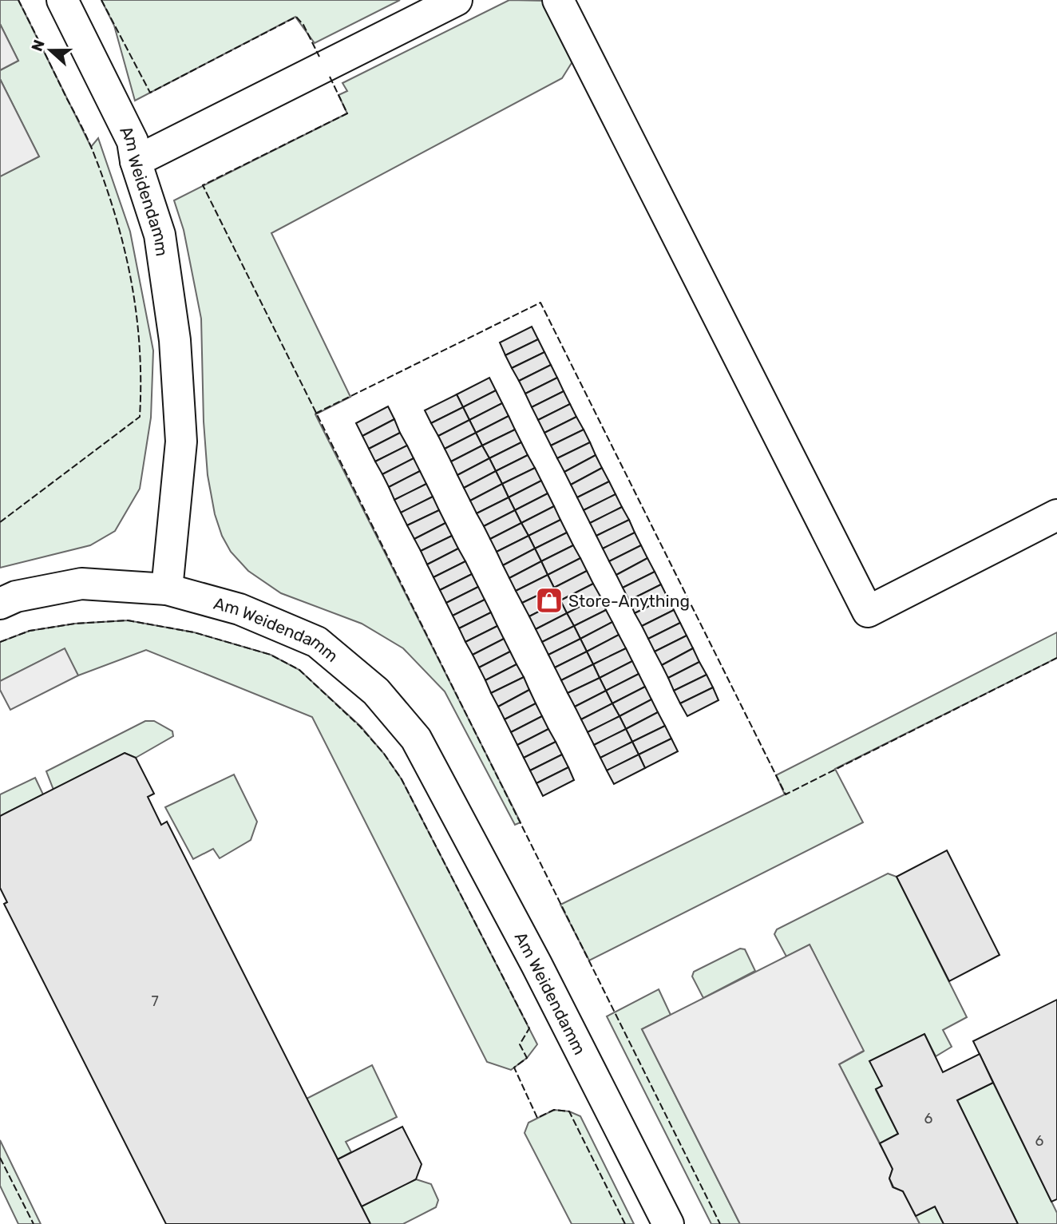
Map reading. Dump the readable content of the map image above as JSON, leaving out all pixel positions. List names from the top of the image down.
{
  "streets": {
    "street": ["Am Weidendamm"]
  },
  "places": {
    "shop": ["Store-Anything"]
  },
  "house_numbers": ["7", "6", "6"],
  "north": "left"
}
